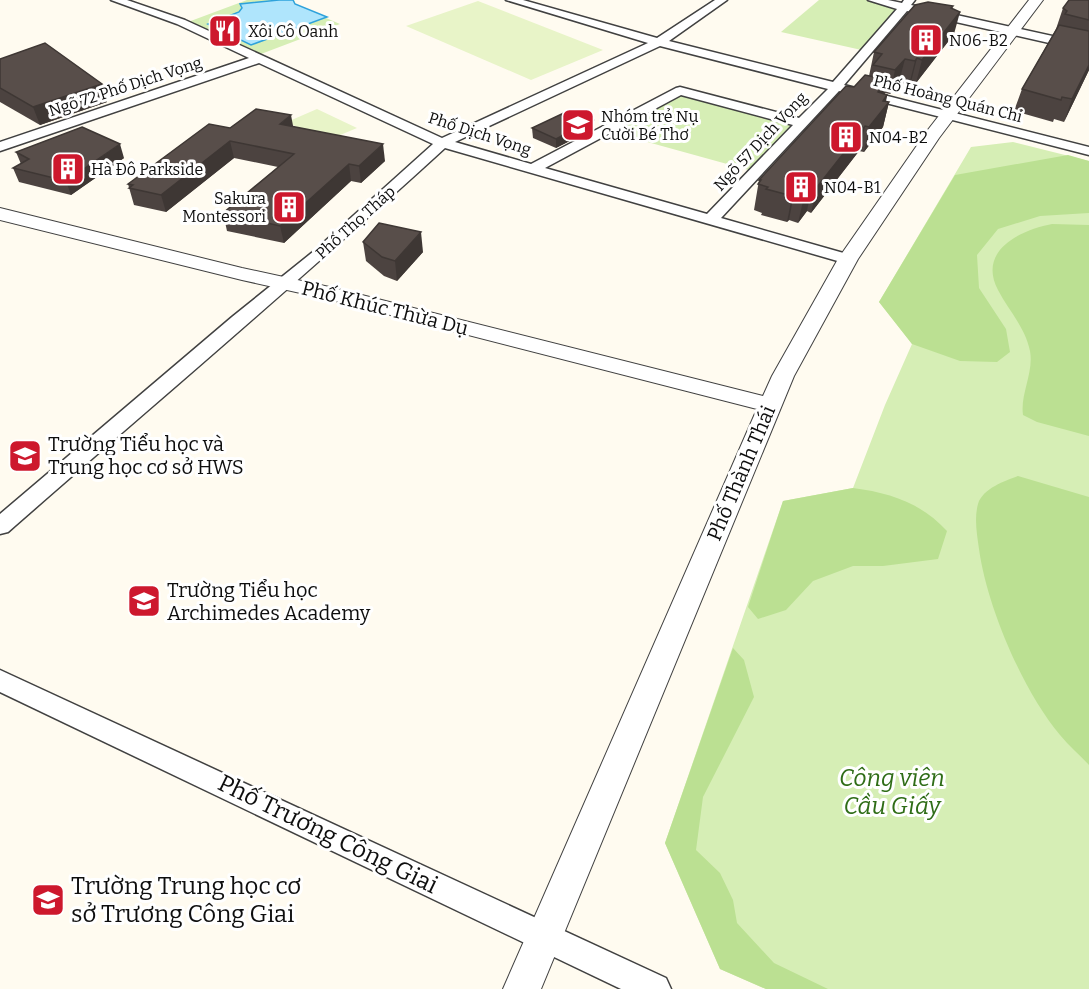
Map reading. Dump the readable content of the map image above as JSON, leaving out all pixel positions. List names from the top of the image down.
{
  "streets": {
    "street": [
      "Ngõ 72 Phố Dịch Vọng",
      "Phố Hoàng Quán Chi",
      "Phố Dịch Vọng",
      "Ngõ 57 Dịch Vọng",
      "Phố Thọ Tháp",
      "Phố Khúc Thừa Dụ",
      "Phố Thành Thái",
      "Phố Trương Công Giai"
    ]
  },
  "crossings": [
    ["Ngõ 72 Phố Dịch Vọng", "Phố Dịch Vọng"],
    ["Phố Hoàng Quán Chi", "Ngõ 57 Dịch Vọng"],
    ["Phố Hoàng Quán Chi", "Phố Thọ Tháp"],
    ["Phố Hoàng Quán Chi", "Phố Thành Thái"],
    ["Phố Dịch Vọng", "Ngõ 57 Dịch Vọng"],
    ["Phố Dịch Vọng", "Phố Thọ Tháp"],
    ["Phố Dịch Vọng", "Phố Thành Thái"],
    ["Phố Thọ Tháp", "Phố Khúc Thừa Dụ"],
    ["Phố Khúc Thừa Dụ", "Phố Thành Thái"],
    ["Phố Thành Thái", "Phố Trương Công Giai"]
  ],
  "parks": ["Công viên Cầu Giấy"],
  "places": {
    "restaurant": ["Xôi Cô Oanh"],
    "building": [
      "N06-B2",
      "N04-B2",
      "Hà Đô Parkside",
      "N04-B1",
      "Sakura Montessori"
    ],
    "school or university": [
      "Nhóm trẻ Nụ Cười Bé Thơ",
      "Trường Tiểu học và Trung học cơ sở HWS",
      "Trường Tiểu học Archimedes Academy",
      "Trường Trung học cơ sở Trương Công Giai"
    ]
  }
}
